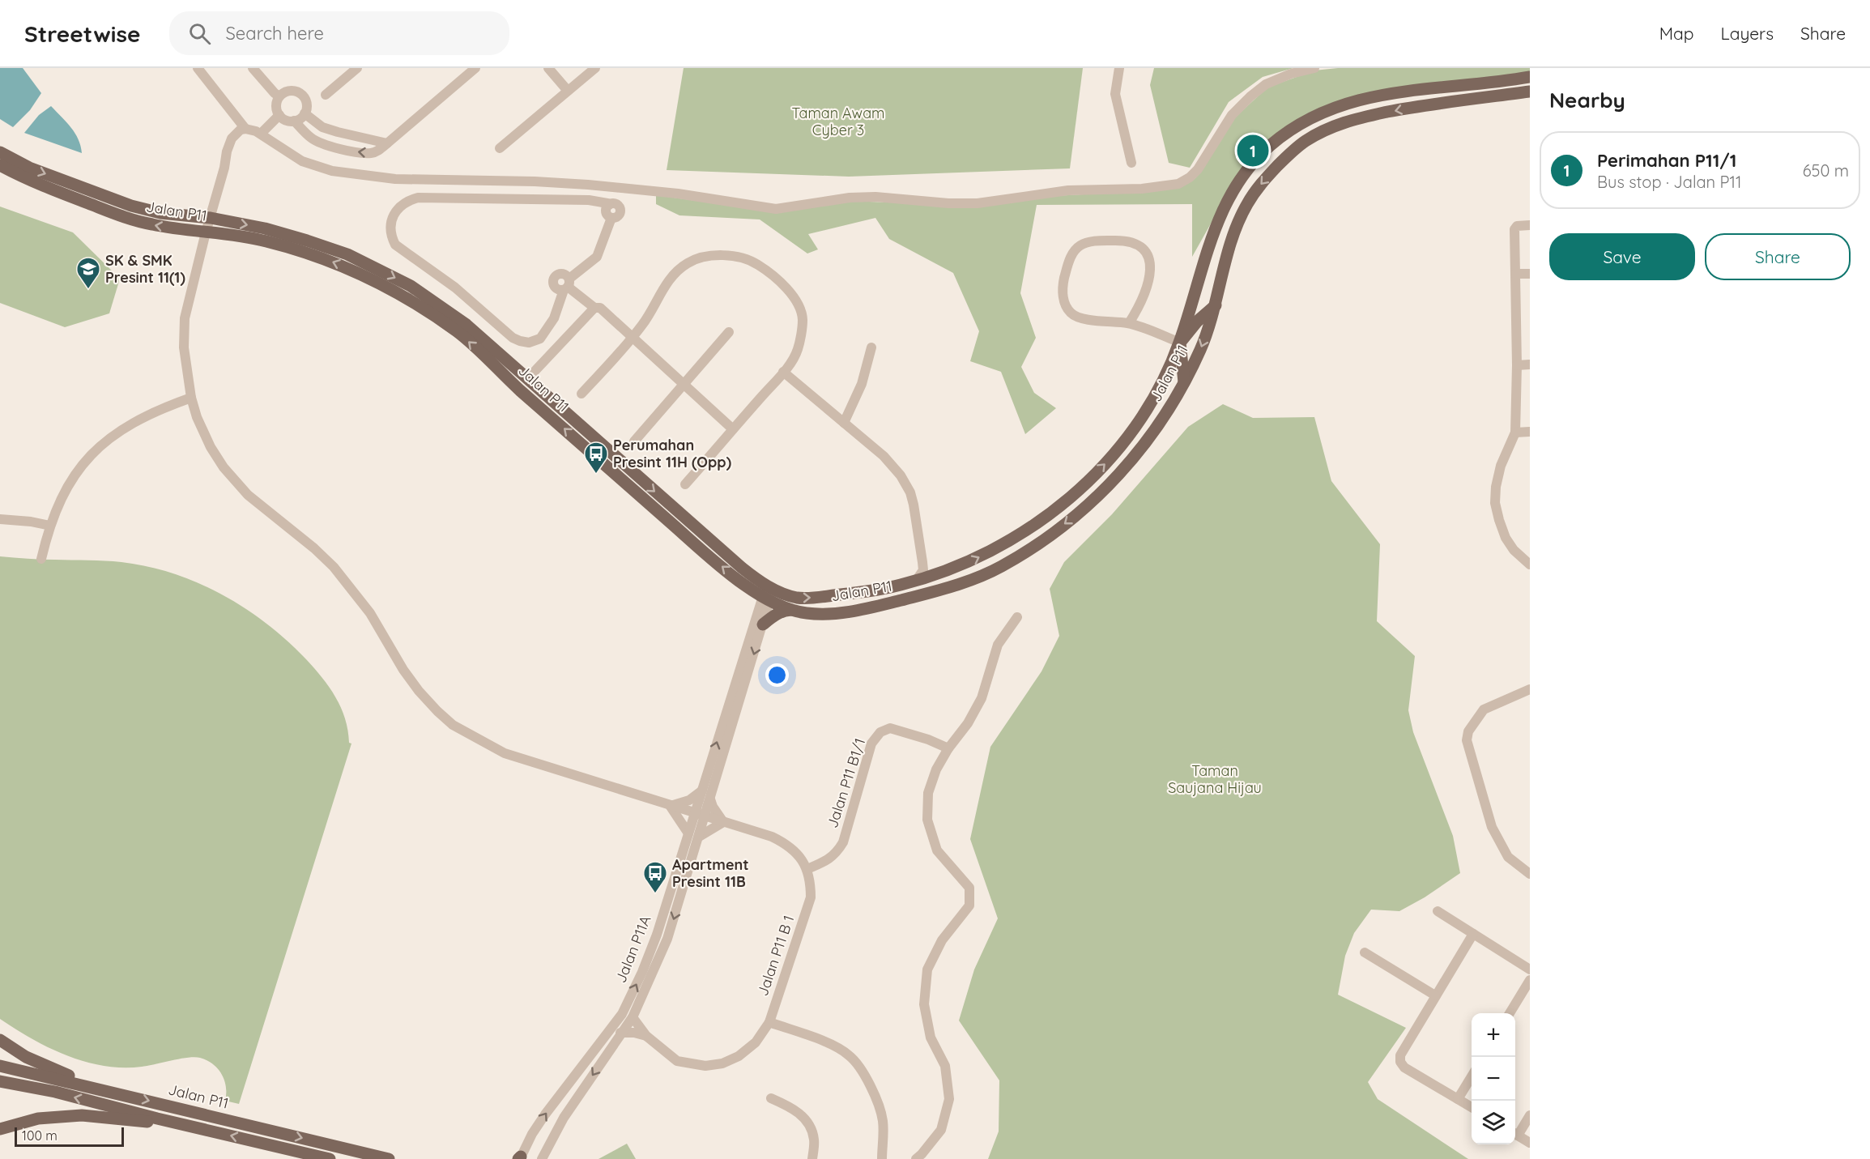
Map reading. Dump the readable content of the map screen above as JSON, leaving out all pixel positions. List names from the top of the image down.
{
  "streets": {
    "main road": ["Jalan P11"],
    "street": ["Jalan P11 B1/1", "Jalan P11A", "Jalan P11 B 1"]
  },
  "crossings": [
    ["Jalan P11", "Jalan P11A"],
    ["Jalan P11", "Jalan P11 B 1"],
    ["Jalan P11 B1/1", "Jalan P11 B 1"],
    ["Jalan P11A", "Jalan P11 B 1"]
  ],
  "parks": ["Taman Awam Cyber 3", "Taman Saujana Hijau"],
  "places": {
    "school or university": ["SK & SMK Presint 11(1)"],
    "bus stop": ["Perumahan Presint 11H (Opp)", "Apartment Presint 11B"]
  },
  "scale_bar": "100 m",
  "page": {
    "header": "Streetwise",
    "search": "Search here",
    "nav": ["Map", "Layers", "Share"],
    "heading": "Nearby",
    "list": [
      {
        "mark": "1",
        "name": "Perimahan P11/1",
        "note": "Bus stop · Jalan P11",
        "value": "650 m"
      }
    ],
    "pins": "1",
    "buttons": ["Save", "Share"],
    "map_buttons": ["+", "−"],
    "scale": "100 m"
  }
}
